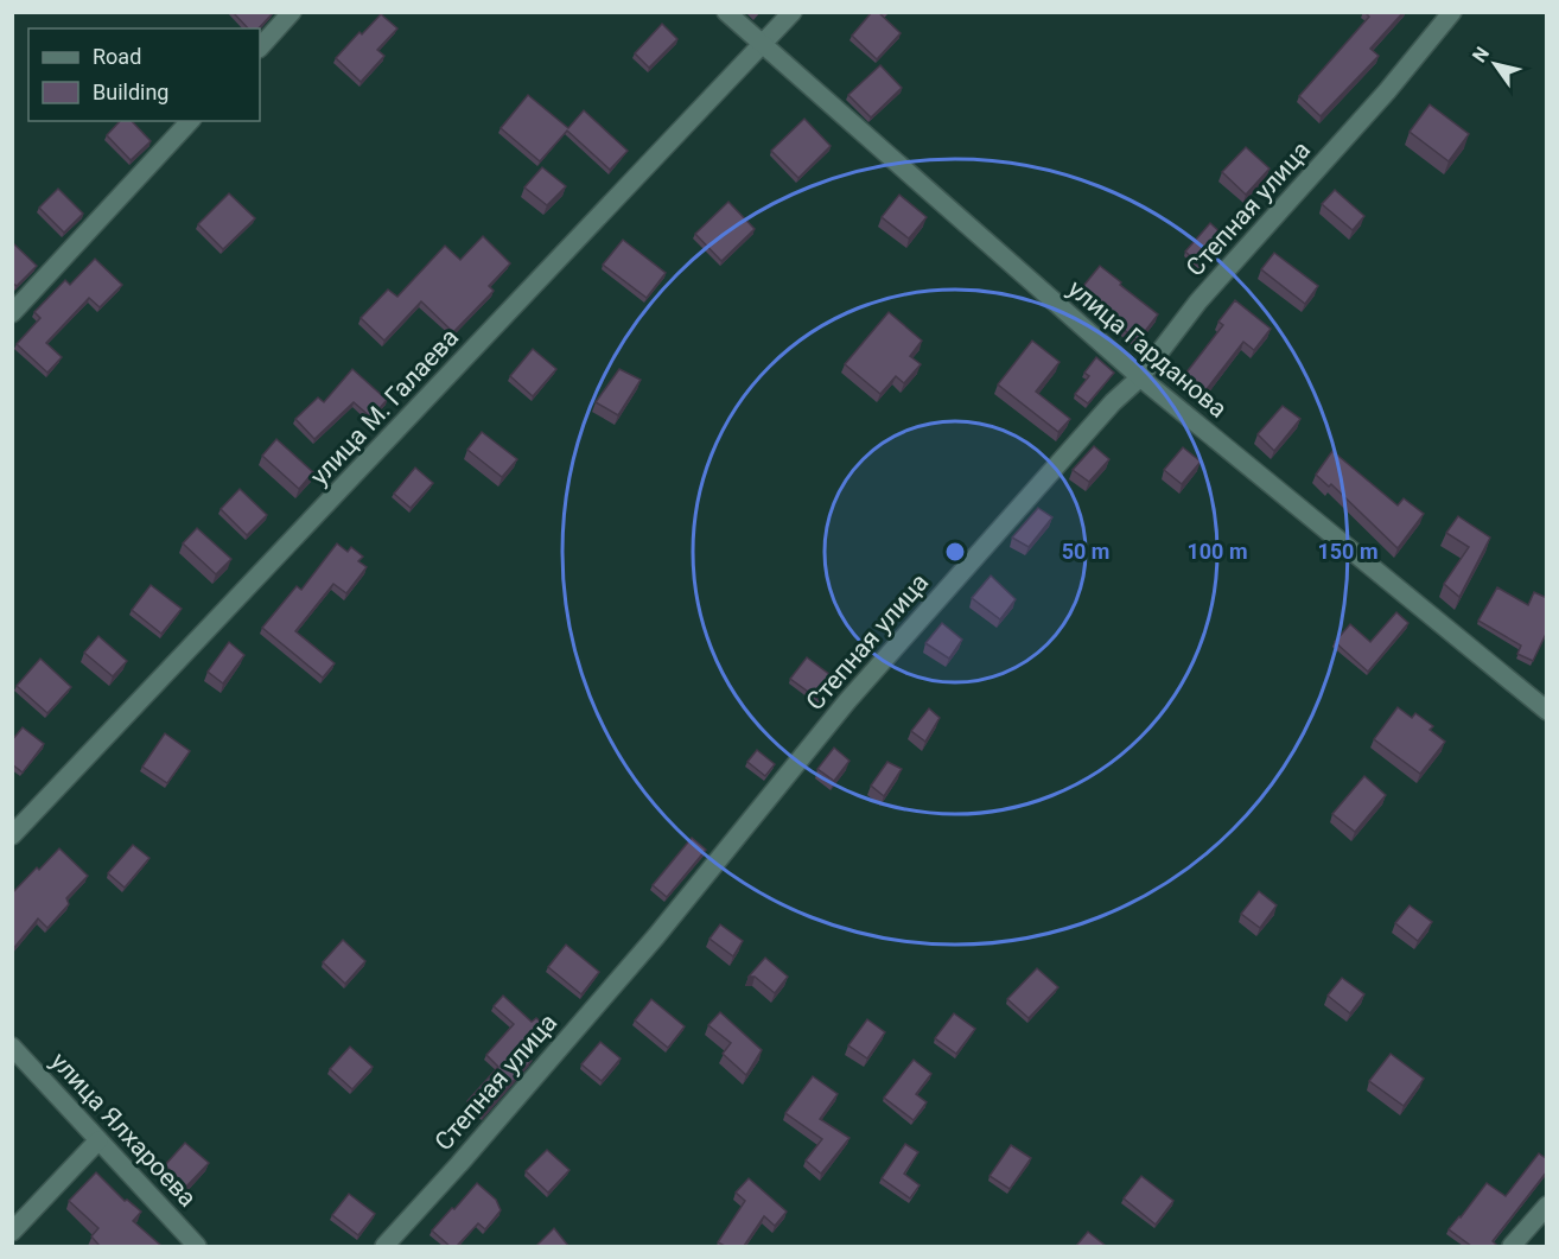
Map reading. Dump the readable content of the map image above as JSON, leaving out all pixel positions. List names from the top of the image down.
{
  "streets": {
    "street": [
      "Степная улица",
      "улица Гарданова",
      "улица М. Галаева",
      "улица Ялхароева"
    ]
  },
  "crossings": [
    ["Степная улица", "улица Гарданова"],
    ["улица Гарданова", "улица М. Галаева"]
  ],
  "legend": ["Road", "Building"],
  "north": "top left",
  "rings": ["50 m", "100 m", "150 m"]
}
